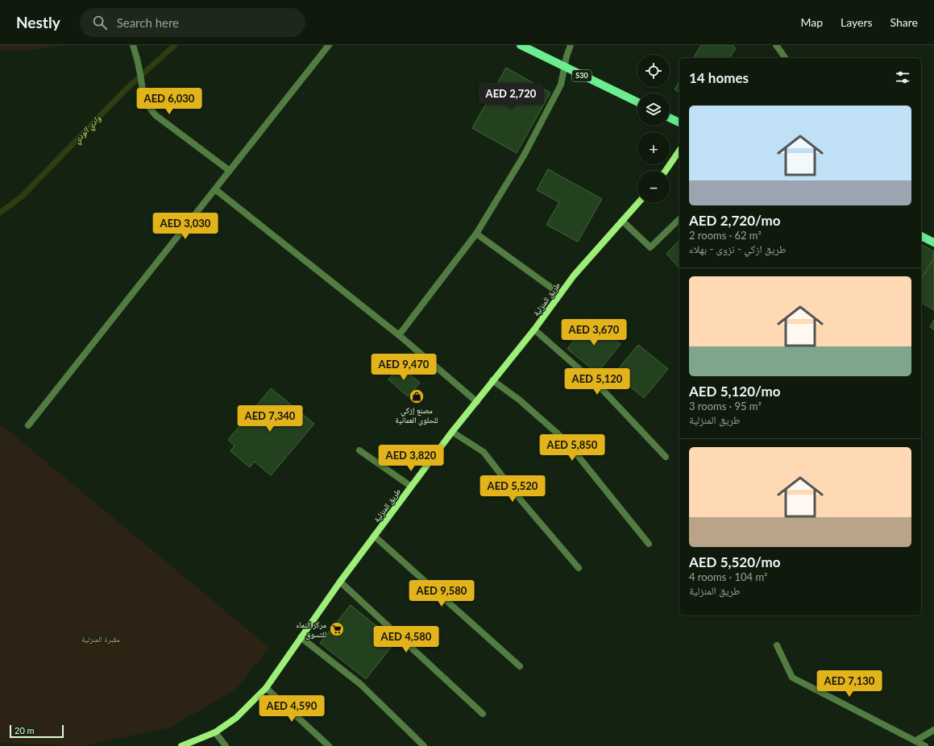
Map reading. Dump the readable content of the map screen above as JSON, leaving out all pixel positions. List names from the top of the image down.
{
  "streets": {
    "main road": ["S30"],
    "street": ["طريق المنزلية"]
  },
  "water": ["وادي الودي"],
  "parks": ["مقبرة المنزلية"],
  "places": {
    "shop": ["مصنع إزكي للحلوى العمانية"],
    "supermarket": ["مركز النماء للتسوق"]
  },
  "scale_bar": "20 m",
  "page": {
    "header": "Nestly",
    "search": "Search here",
    "nav": ["Map", "Layers", "Share"],
    "map_buttons": ["+", "−"],
    "heading": "14 homes",
    "price": [
      "AED 2,720",
      "AED 6,030",
      "AED 3,030",
      "AED 3,670",
      "AED 9,470",
      "AED 5,120",
      "AED 7,340",
      "AED 5,850",
      "AED 3,820",
      "AED 5,520",
      "AED 9,580",
      "AED 4,580",
      "AED 7,130",
      "AED 4,590"
    ],
    "list": [
      {
        "name": "AED 2,720/mo",
        "note": "2 rooms · 62 m² · طريق ازكي - نزوى - بهلاء"
      },
      {
        "name": "AED 5,120/mo",
        "note": "3 rooms · 95 m² · طريق المنزلية"
      },
      {
        "name": "AED 5,520/mo",
        "note": "4 rooms · 104 m² · طريق المنزلية"
      }
    ],
    "scale": "20 m"
  }
}
